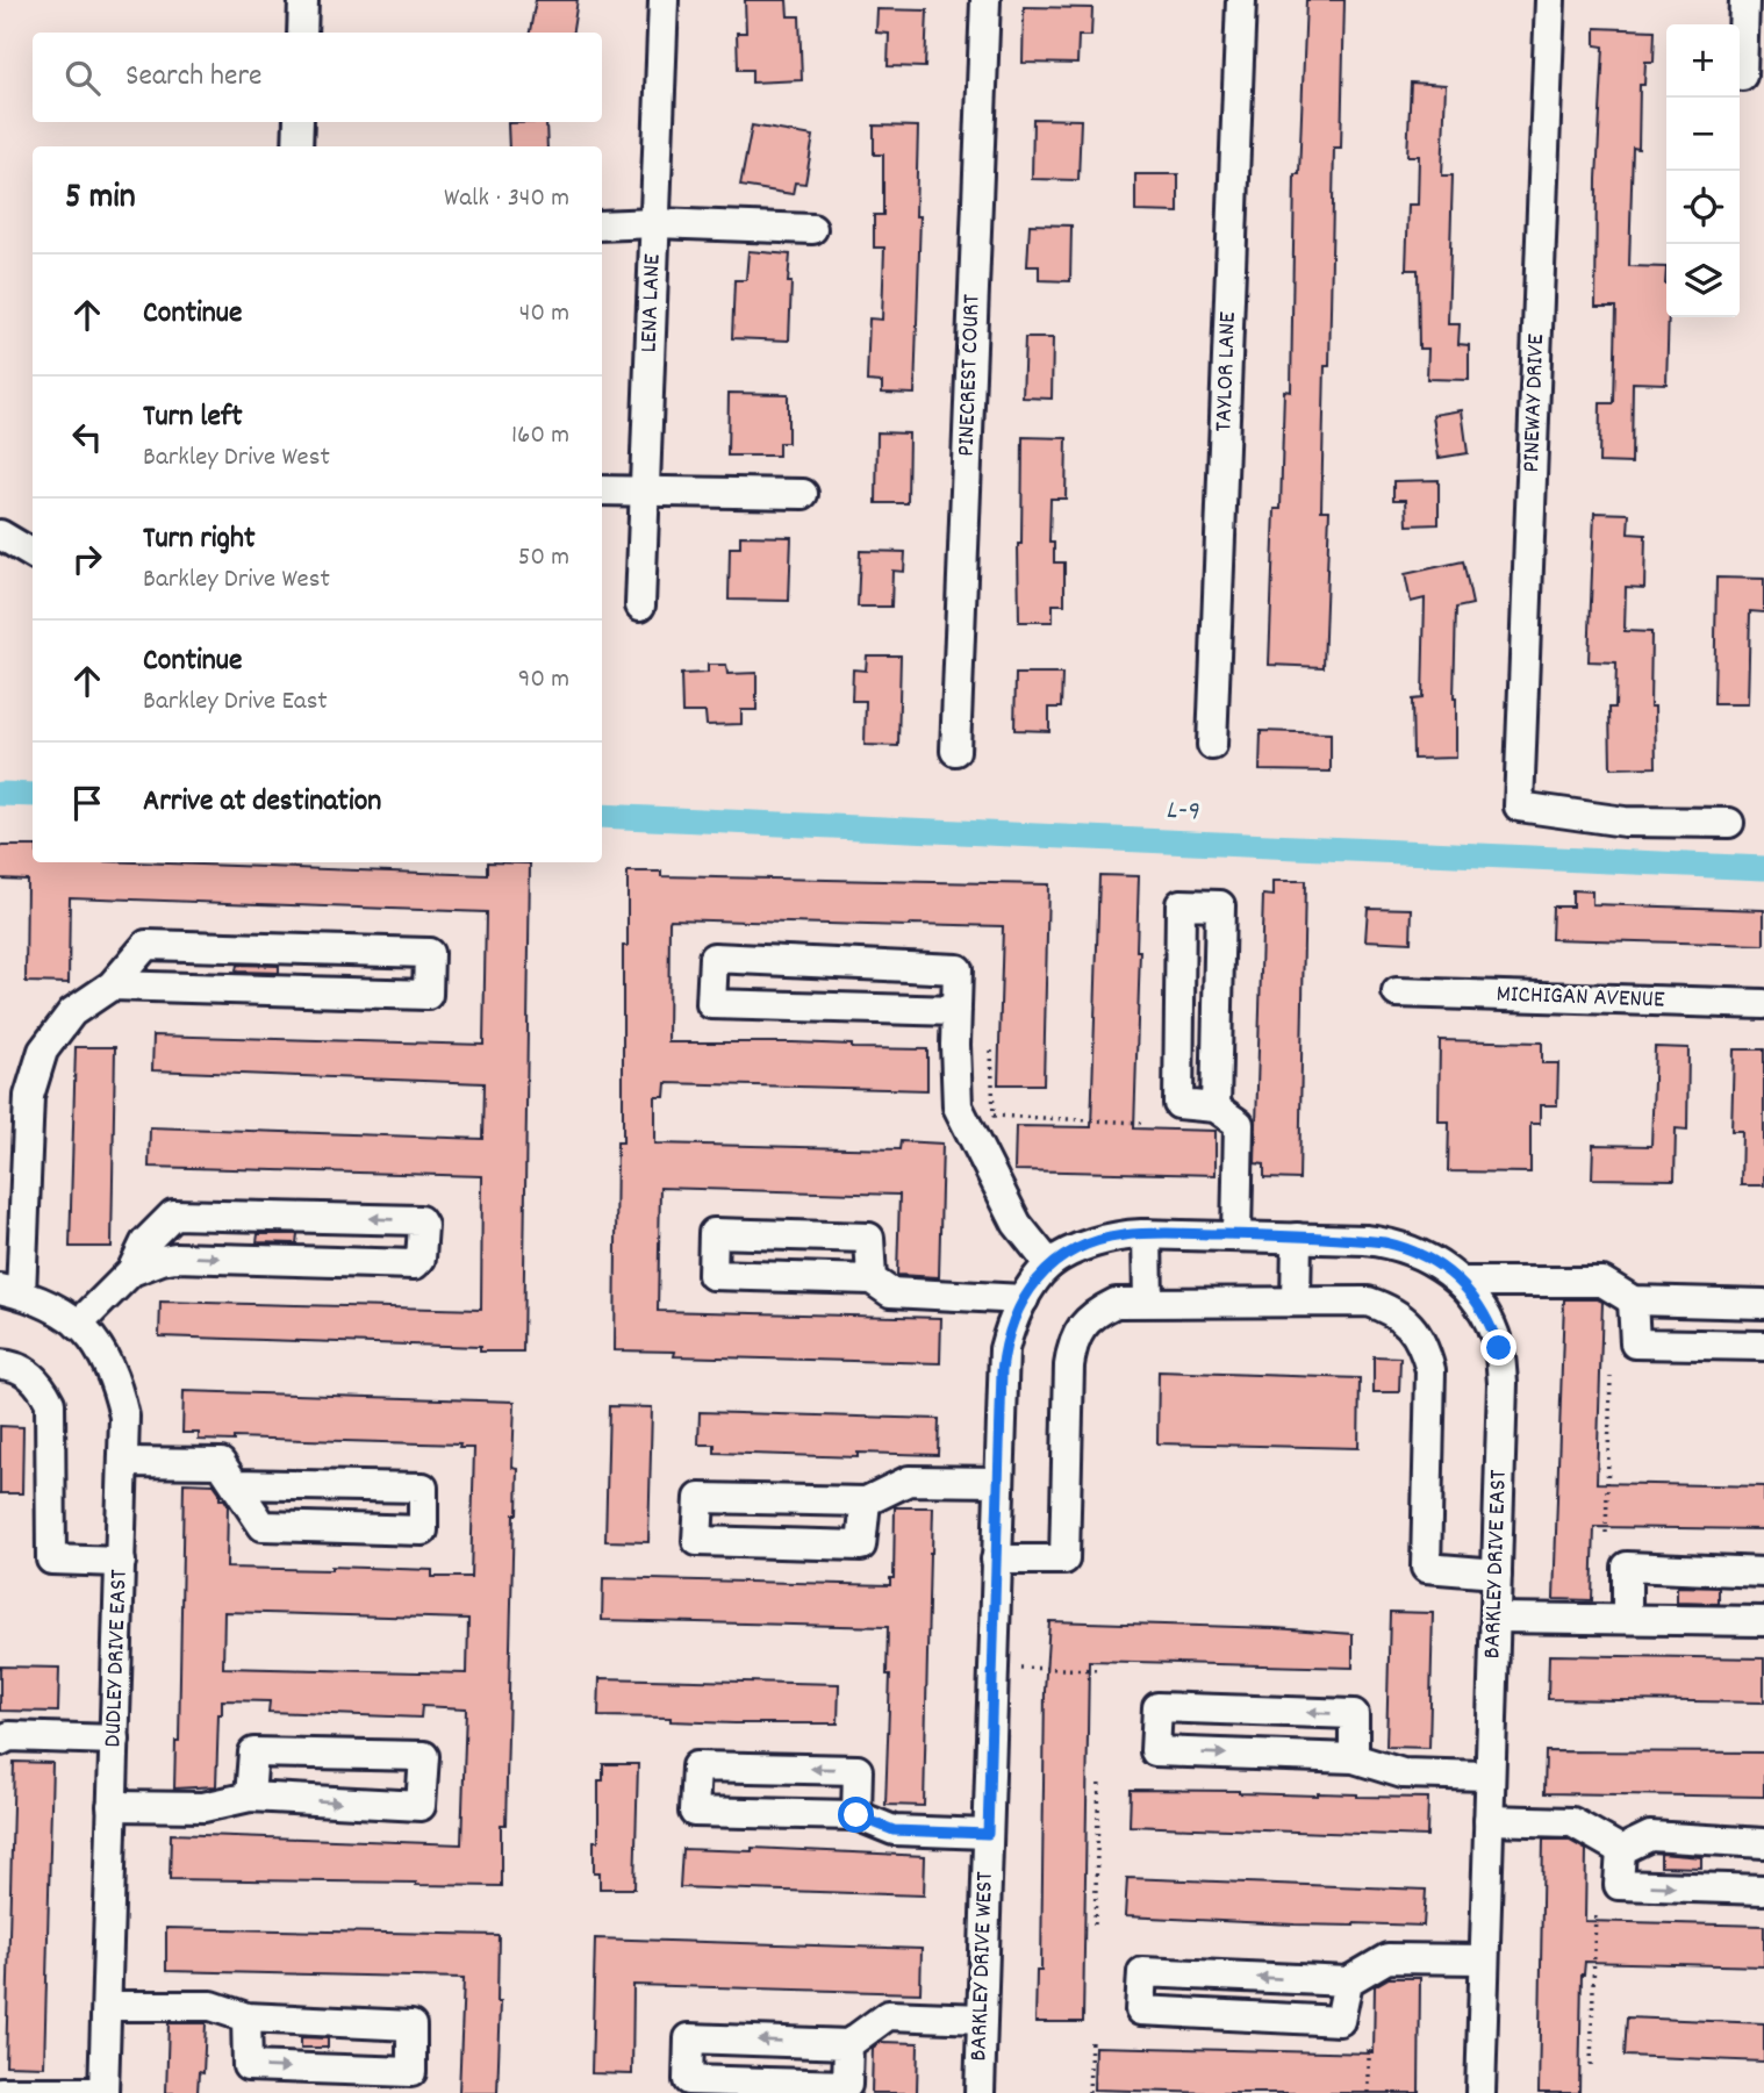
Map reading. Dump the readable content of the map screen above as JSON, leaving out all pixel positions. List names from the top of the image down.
{
  "streets": {
    "street": [
      "LENA LANE",
      "TAYLOR LANE",
      "PINECREST COURT",
      "PINEWAY DRIVE",
      "MICHIGAN AVENUE",
      "BARKLEY DRIVE EAST",
      "DUDLEY DRIVE EAST",
      "BARKLEY DRIVE WEST"
    ]
  },
  "crossings": [
    ["BARKLEY DRIVE EAST", "BARKLEY DRIVE WEST"]
  ],
  "water": ["L-9"],
  "page": {
    "map_buttons": ["+", "−"],
    "search": "Search here",
    "heading": ["5 min", "Walk · 340 m"],
    "list": [
      ["Continue", "40 m"],
      ["Turn left", "Barkley Drive West", "160 m"],
      ["Turn right", "Barkley Drive West", "50 m"],
      ["Continue", "Barkley Drive East", "90 m"],
      "Arrive at destination"
    ]
  }
}
